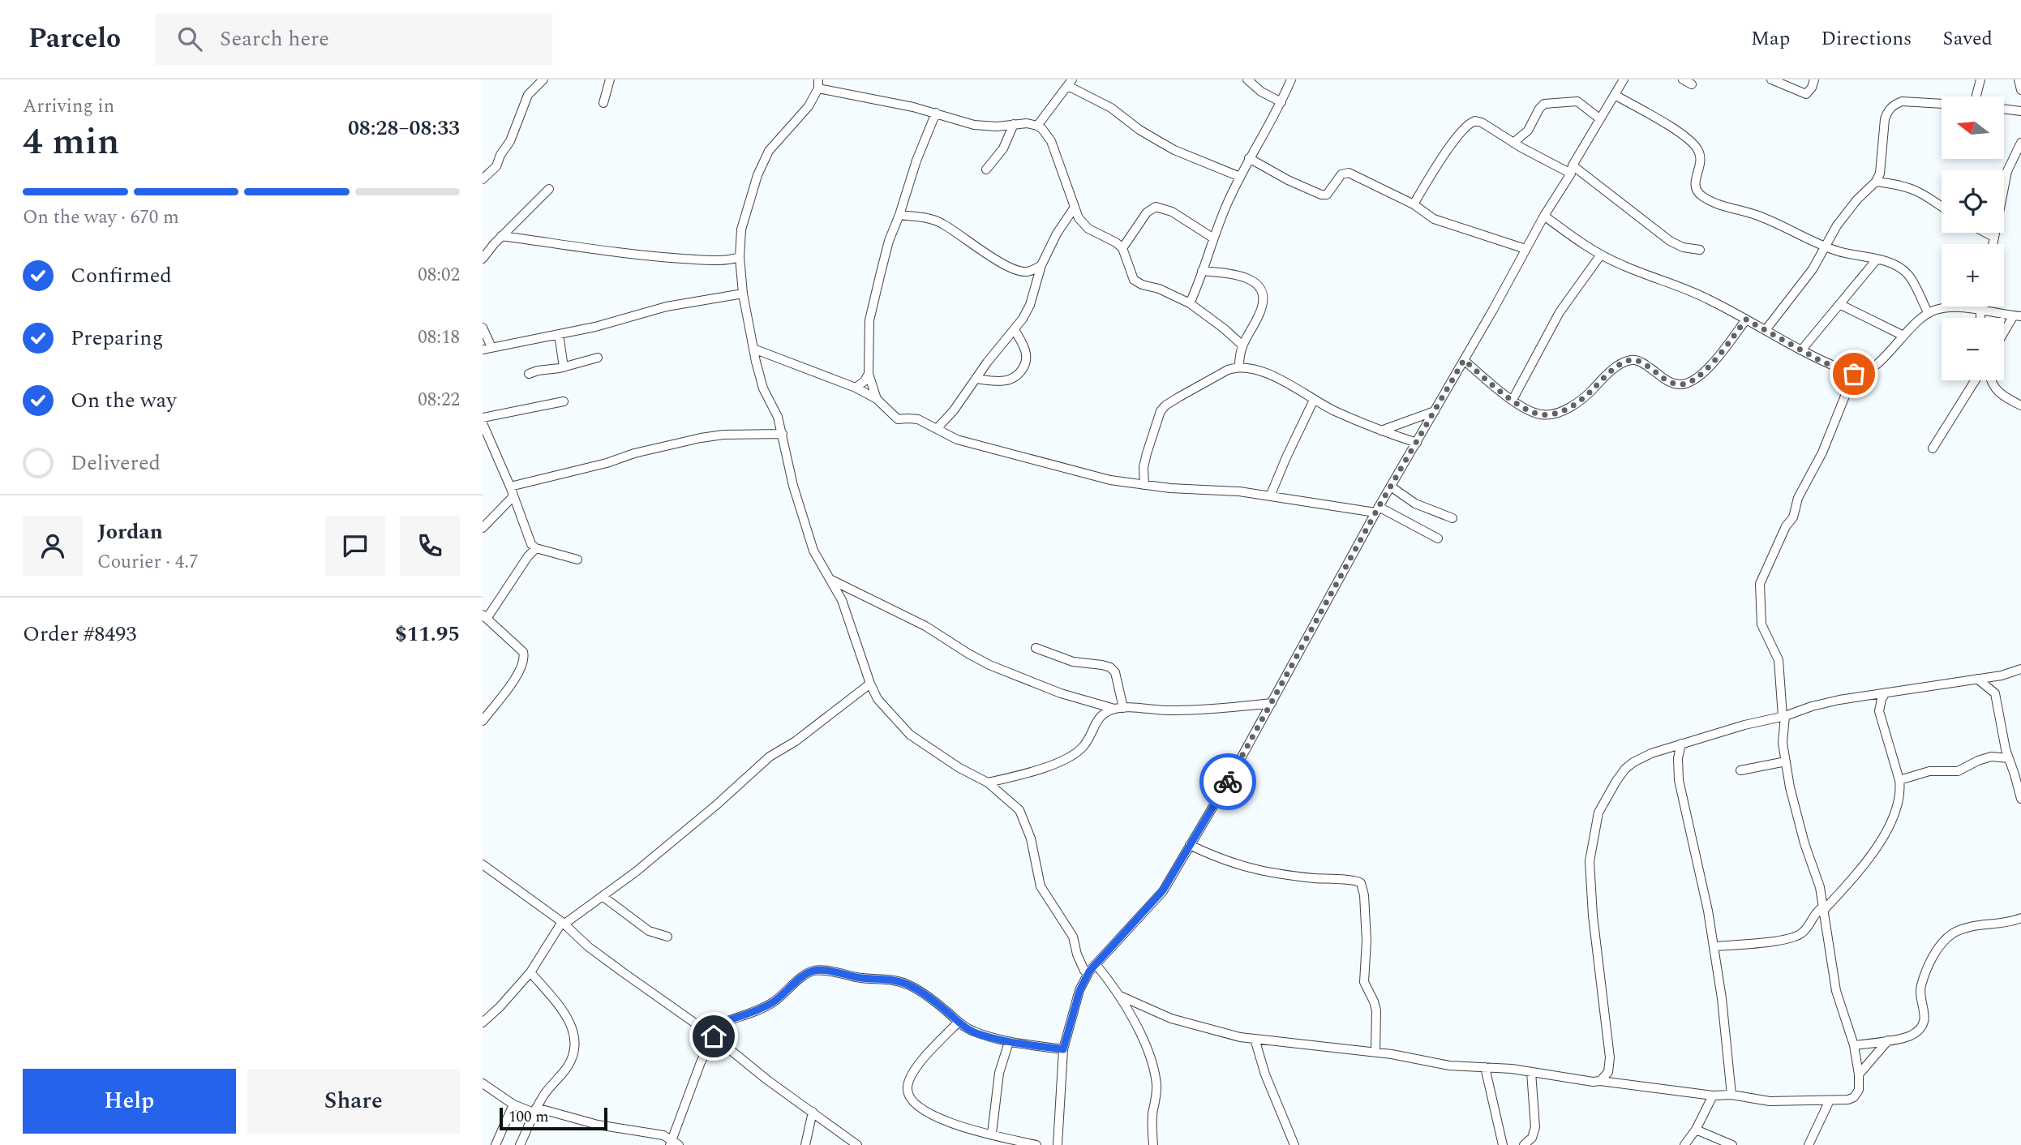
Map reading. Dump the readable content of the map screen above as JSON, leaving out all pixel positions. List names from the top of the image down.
{
  "scale_bar": "100 m",
  "north": "left",
  "page": {
    "header": "Parcelo",
    "search": "Search here",
    "nav": ["Map", "Directions", "Saved"],
    "heading": ["4 min", "Arriving in", "08:28–08:33"],
    "panel": [
      "Jordan",
      "Courier · 4.7",
      "Order #8493",
      "$11.95"
    ],
    "map_buttons": ["+", "−"],
    "bar": "On the way · 670 m",
    "list": [
      ["Confirmed", "08:02"],
      ["Preparing", "08:18"],
      ["On the way", "08:22"],
      "Delivered"
    ],
    "buttons": ["Help", "Share"],
    "scale": "100 m"
  }
}
